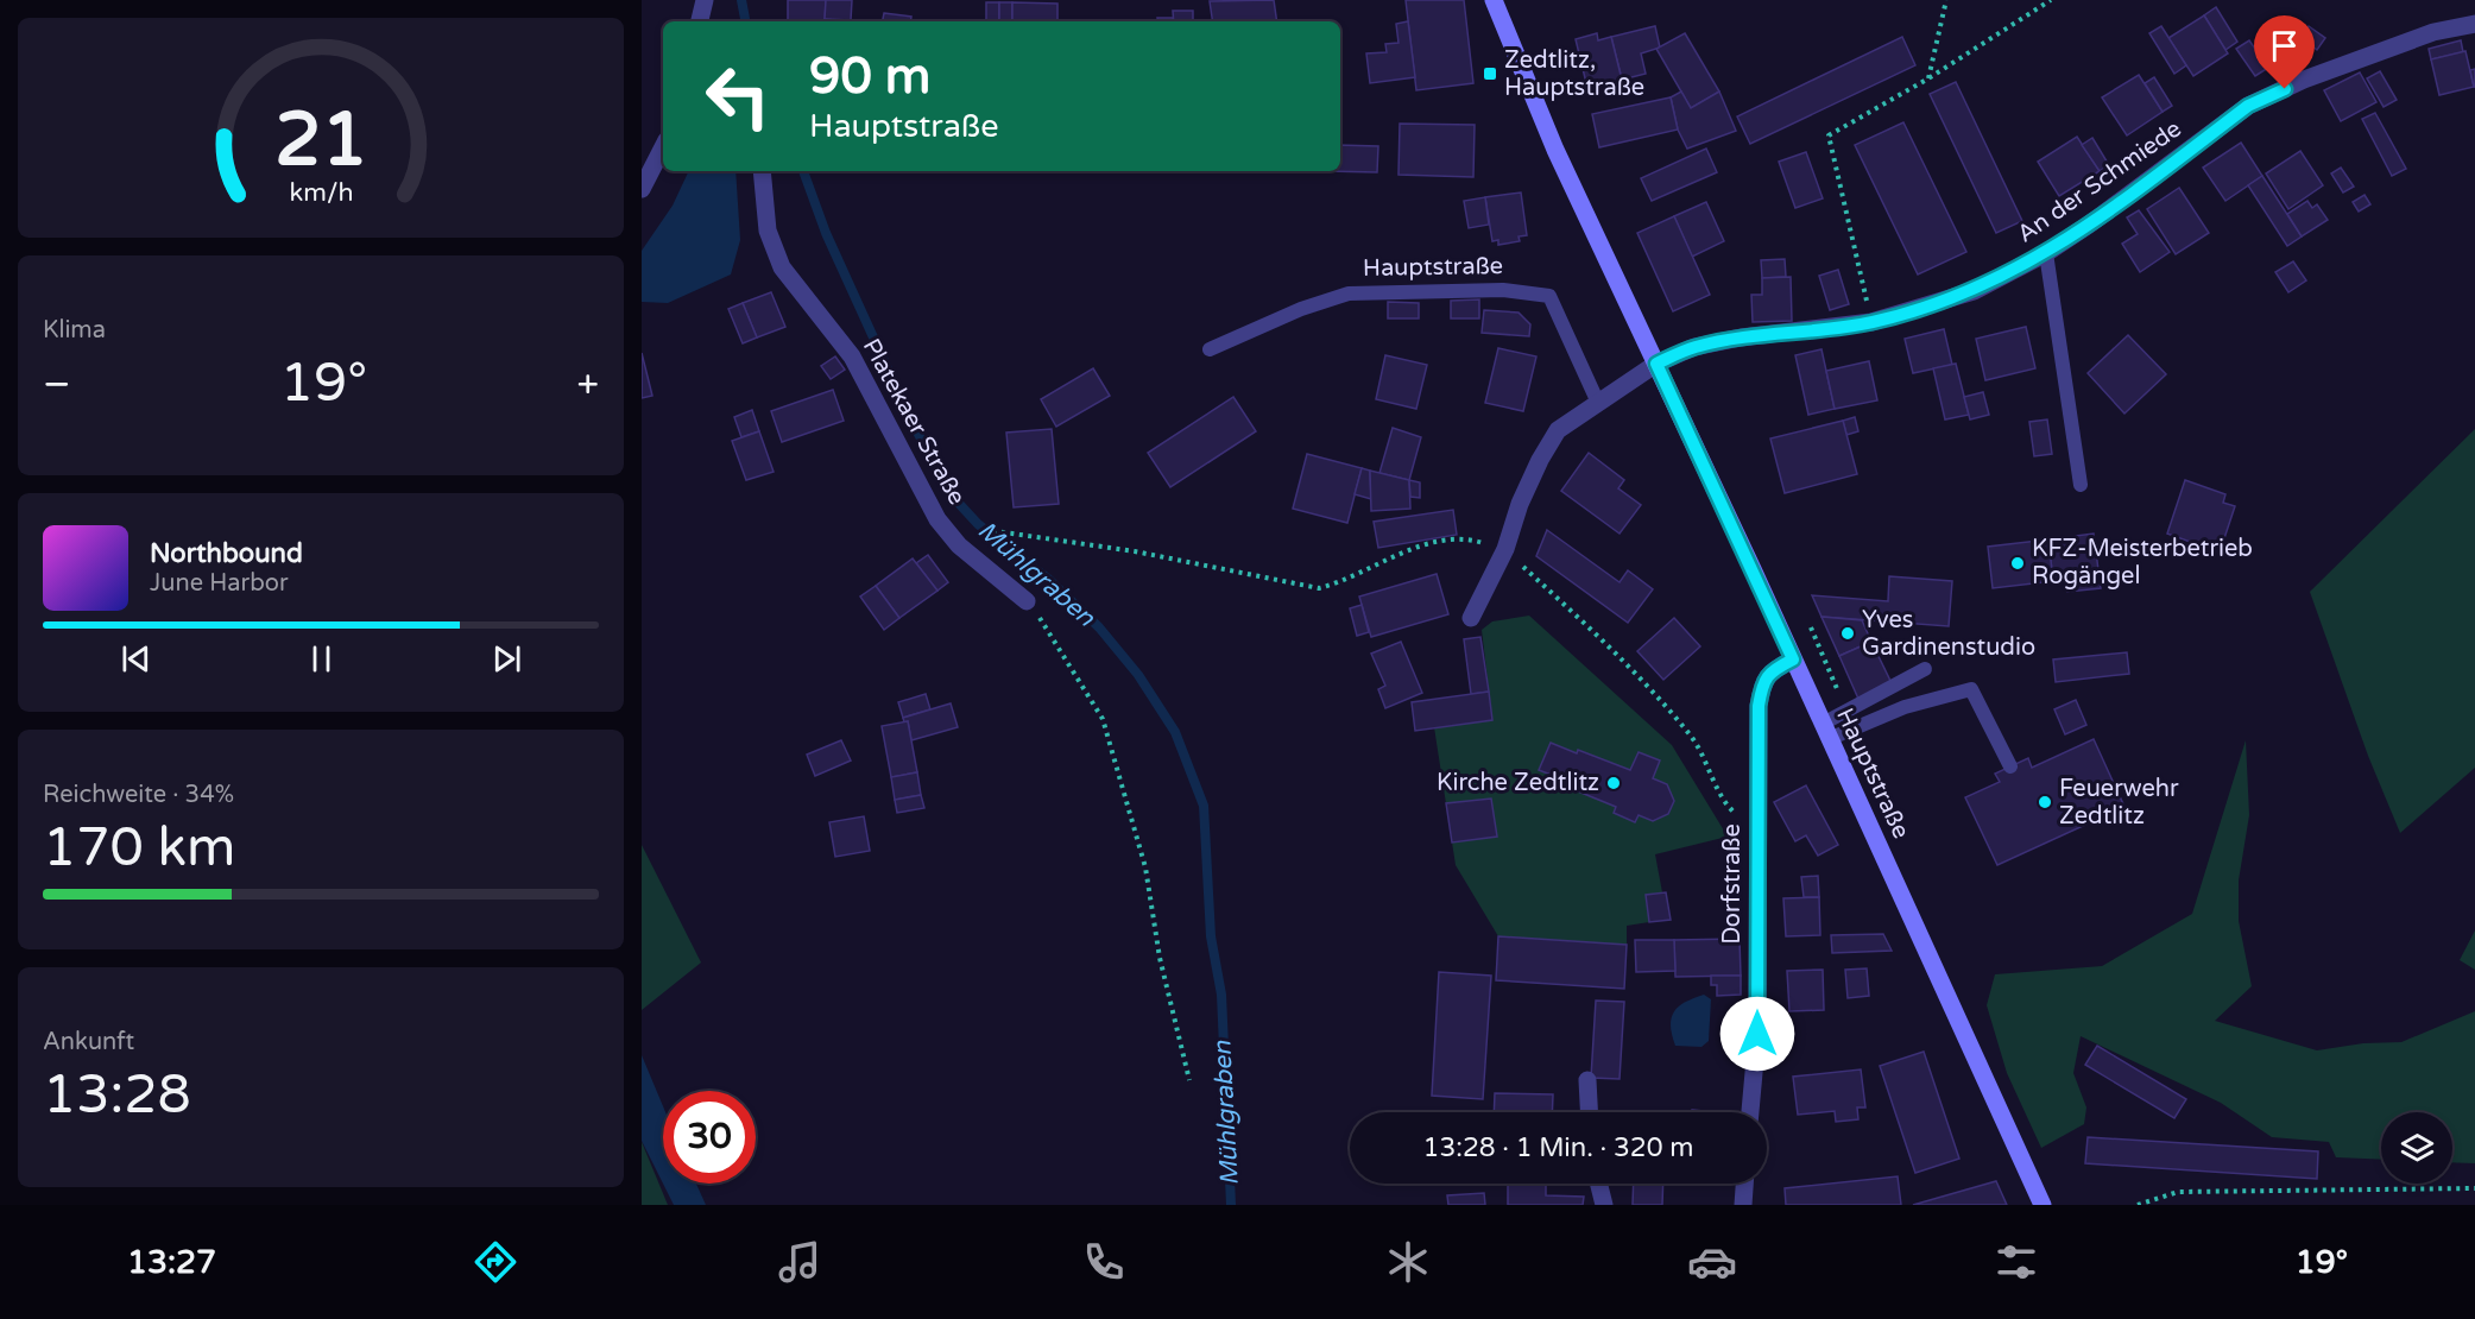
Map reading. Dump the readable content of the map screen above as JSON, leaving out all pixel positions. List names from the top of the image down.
{
  "streets": {
    "main road": ["Hauptstraße"],
    "street": ["An der Schmiede", "Platekaer Straße", "Dorfstraße"]
  },
  "crossings": [
    ["An der Schmiede", "Hauptstraße"],
    ["Hauptstraße", "Dorfstraße"]
  ],
  "water": ["Mühlgraben"],
  "places": {
    "transit": ["Zedtlitz, Hauptstraße"],
    "other": [
      "KFZ-Meisterbetrieb Rogängel",
      "Yves Gardinenstudio",
      "Kirche Zedtlitz",
      "Feuerwehr Zedtlitz"
    ]
  },
  "page": {
    "turn": ["90 m", "Hauptstraße"],
    "tile": [
      "Klima",
      ["Reichweite · 34%", "170 km"],
      ["Ankunft", "13:28"]
    ],
    "heat": ["−", "19°", "+"],
    "song": ["Northbound", "June Harbor"],
    "limit": "30",
    "trip": "13:28 · 1 Min. · 320 m",
    "tabs": ["13:27", "19°"],
    "gauge": ["21", "km/h"]
  }
}
